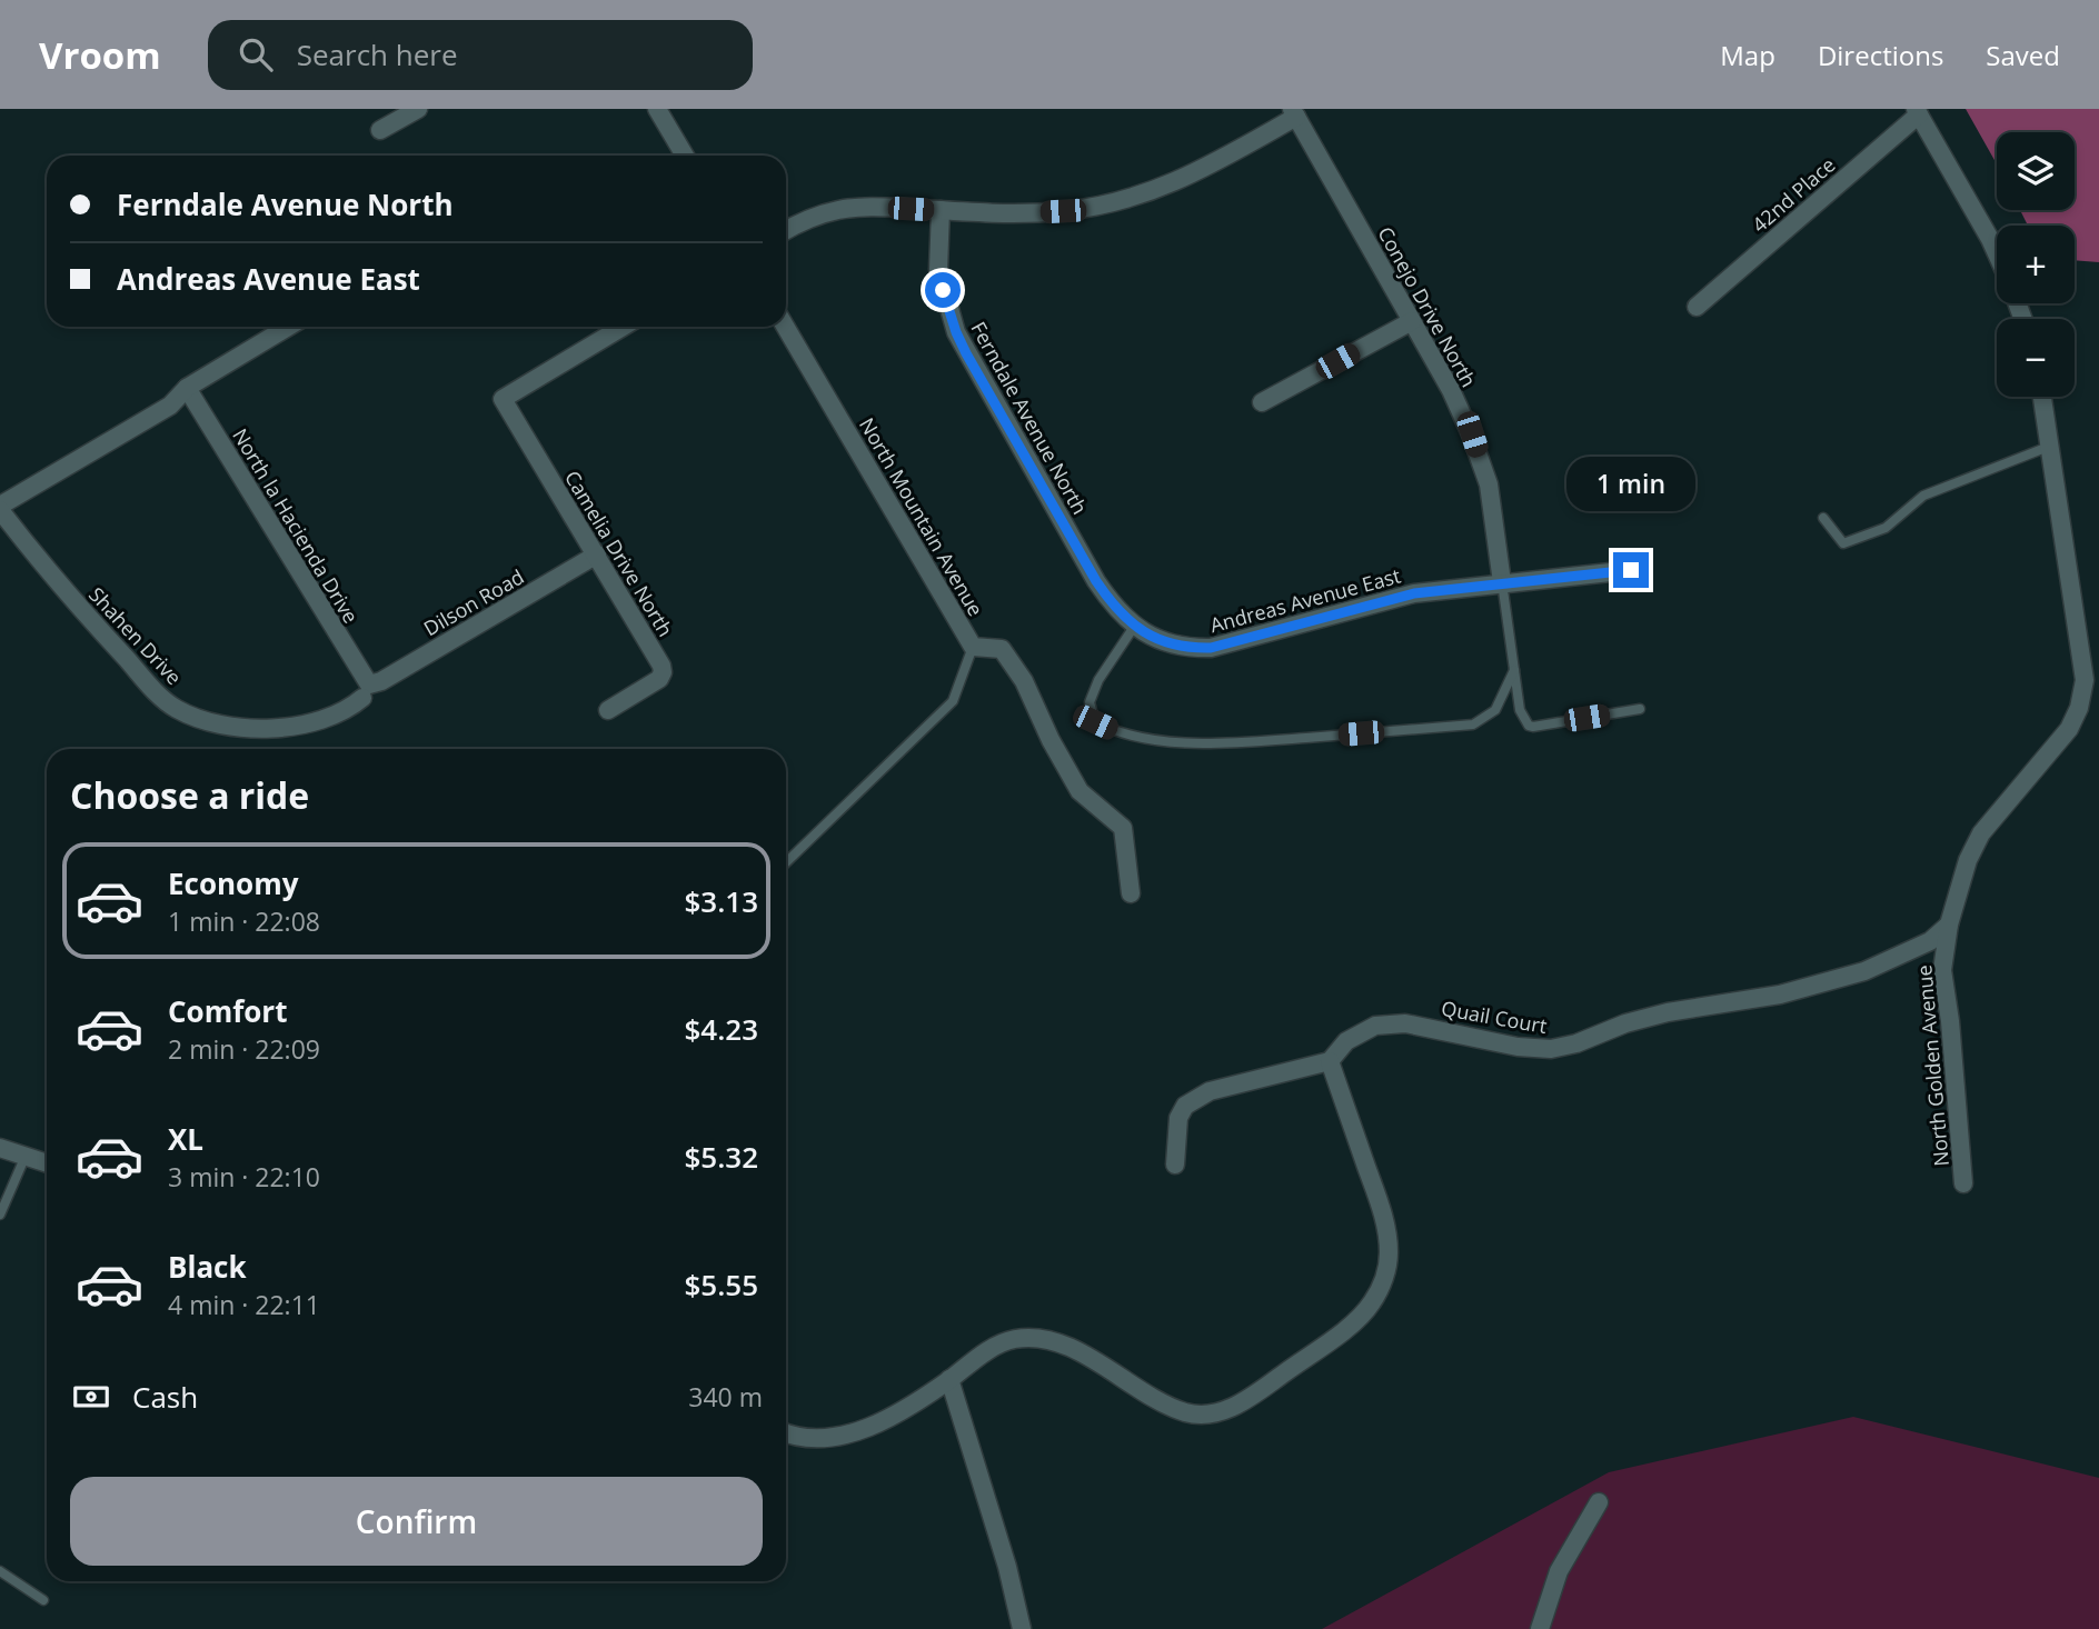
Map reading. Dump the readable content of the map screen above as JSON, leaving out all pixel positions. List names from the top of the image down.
{
  "streets": {
    "street": [
      "42nd Place",
      "Conejo Drive North",
      "Ferndale Avenue North",
      "North Mountain Avenue",
      "North la Hacienda Drive",
      "Camelia Drive North",
      "Andreas Avenue East",
      "Dilson Road",
      "Shahen Drive",
      "Quail Court",
      "North Golden Avenue"
    ]
  },
  "crossings": [
    ["Conejo Drive North", "Andreas Avenue East"],
    ["Ferndale Avenue North", "Andreas Avenue East"],
    ["North la Hacienda Drive", "Dilson Road"],
    ["North la Hacienda Drive", "Shahen Drive"],
    ["Camelia Drive North", "Dilson Road"],
    ["Dilson Road", "Shahen Drive"],
    ["Quail Court", "North Golden Avenue"]
  ],
  "page": {
    "header": "Vroom",
    "search": "Search here",
    "nav": ["Map", "Directions", "Saved"],
    "map_buttons": ["+", "−"],
    "banner": ["Ferndale Avenue North", "Andreas Avenue East"],
    "bubble": "1 min",
    "heading": "Choose a ride",
    "list": [
      {
        "name": "Economy",
        "note": "1 min · 22:08",
        "value": "$3.13"
      },
      {
        "name": "Comfort",
        "note": "2 min · 22:09",
        "value": "$4.23"
      },
      {
        "name": "XL",
        "note": "3 min · 22:10",
        "value": "$5.32"
      },
      {
        "name": "Black",
        "note": "4 min · 22:11",
        "value": "$5.55"
      }
    ],
    "pay": ["Cash", "340 m"],
    "buttons": "Confirm"
  }
}
